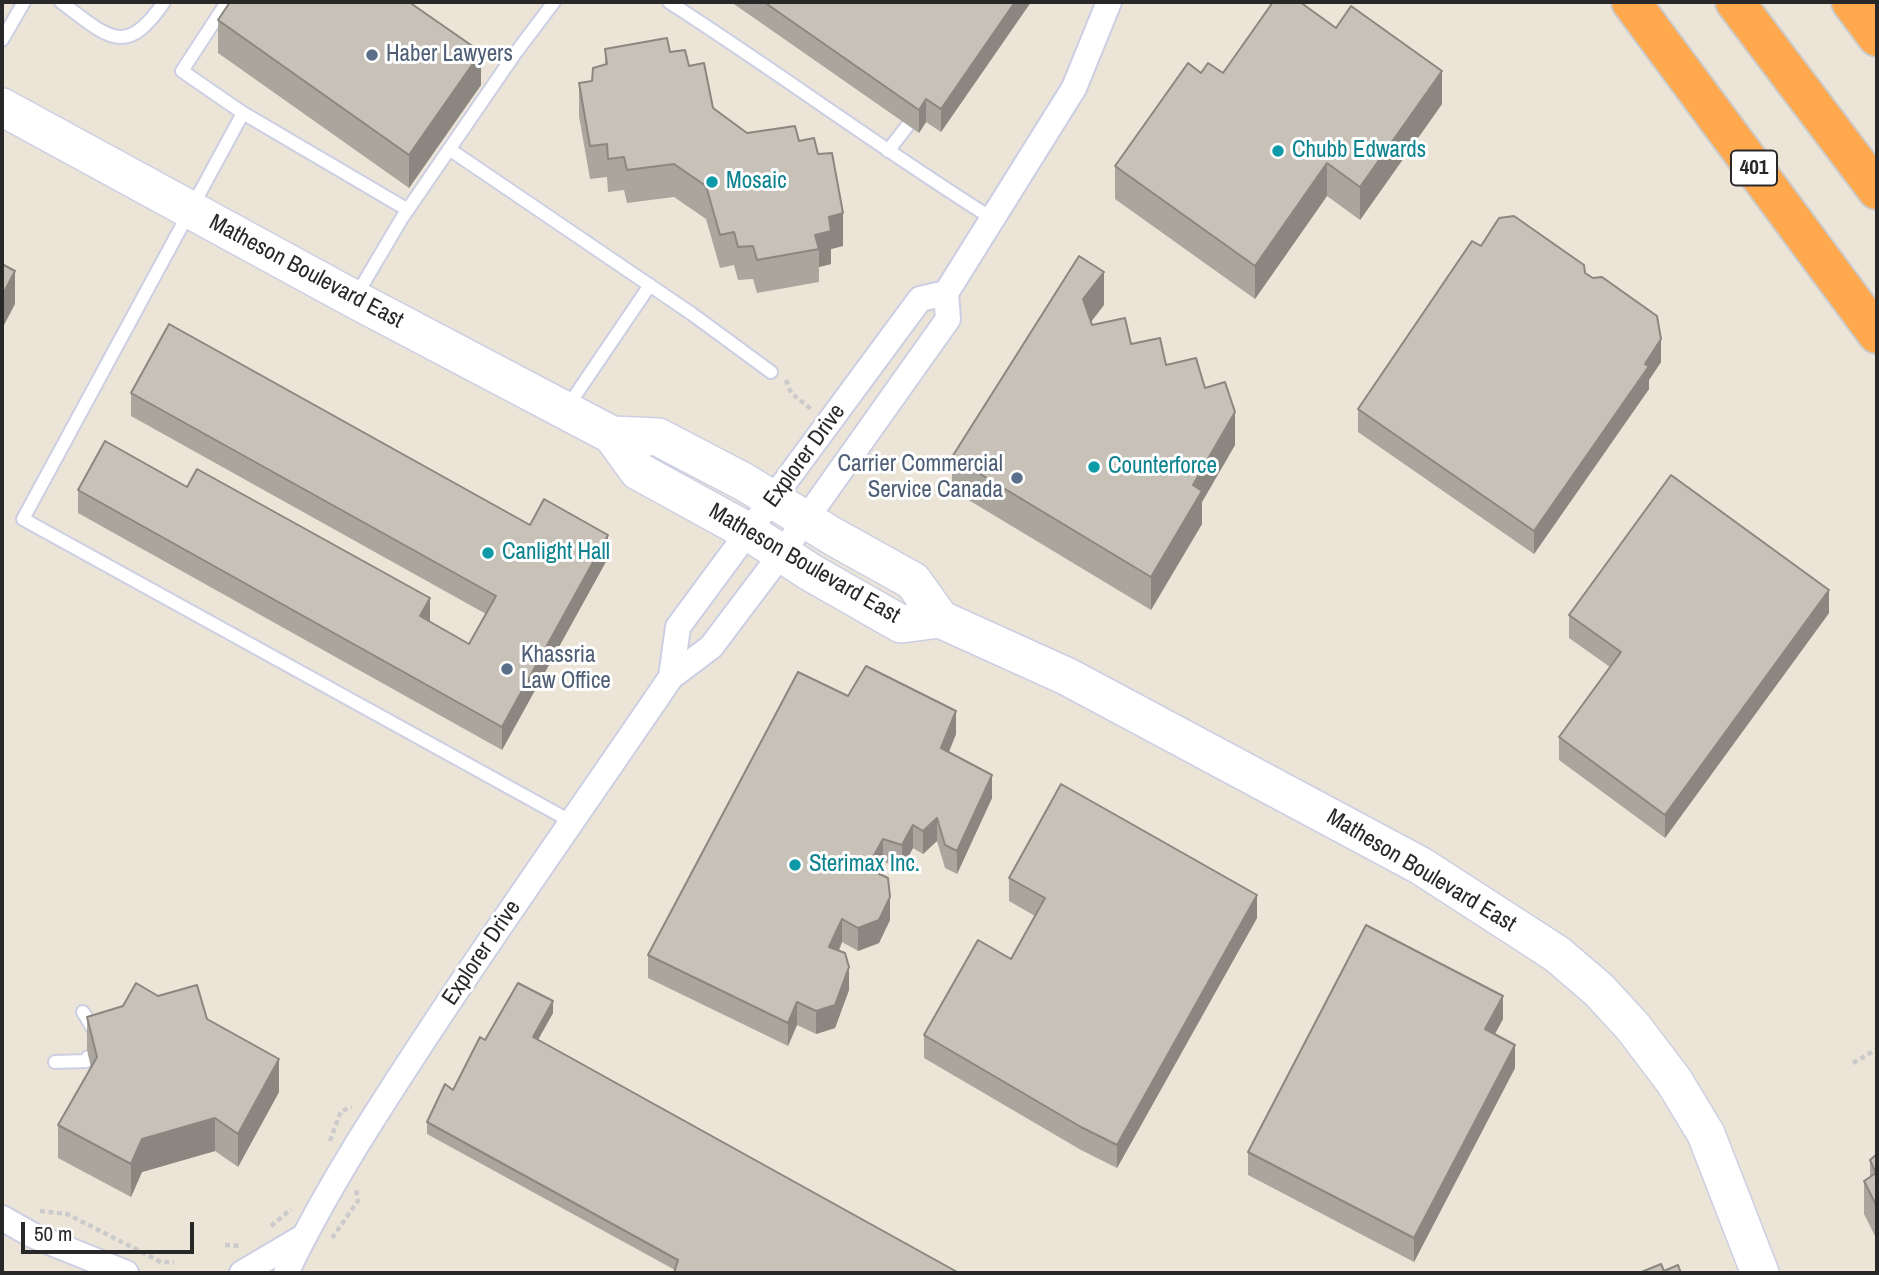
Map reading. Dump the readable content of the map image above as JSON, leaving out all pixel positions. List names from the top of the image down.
{
  "streets": {
    "highway": ["401"],
    "street": ["Matheson Boulevard East", "Explorer Drive"]
  },
  "crossings": [
    ["Matheson Boulevard East", "Explorer Drive"]
  ],
  "places": [
    "Haber Lawyers",
    "Chubb Edwards",
    "Mosaic",
    "Counterforce",
    "Carrier Commercial Service Canada",
    "Canlight Hall",
    "Khassria Law Office",
    "Sterimax Inc."
  ],
  "scale_bar": "50 m"
}
